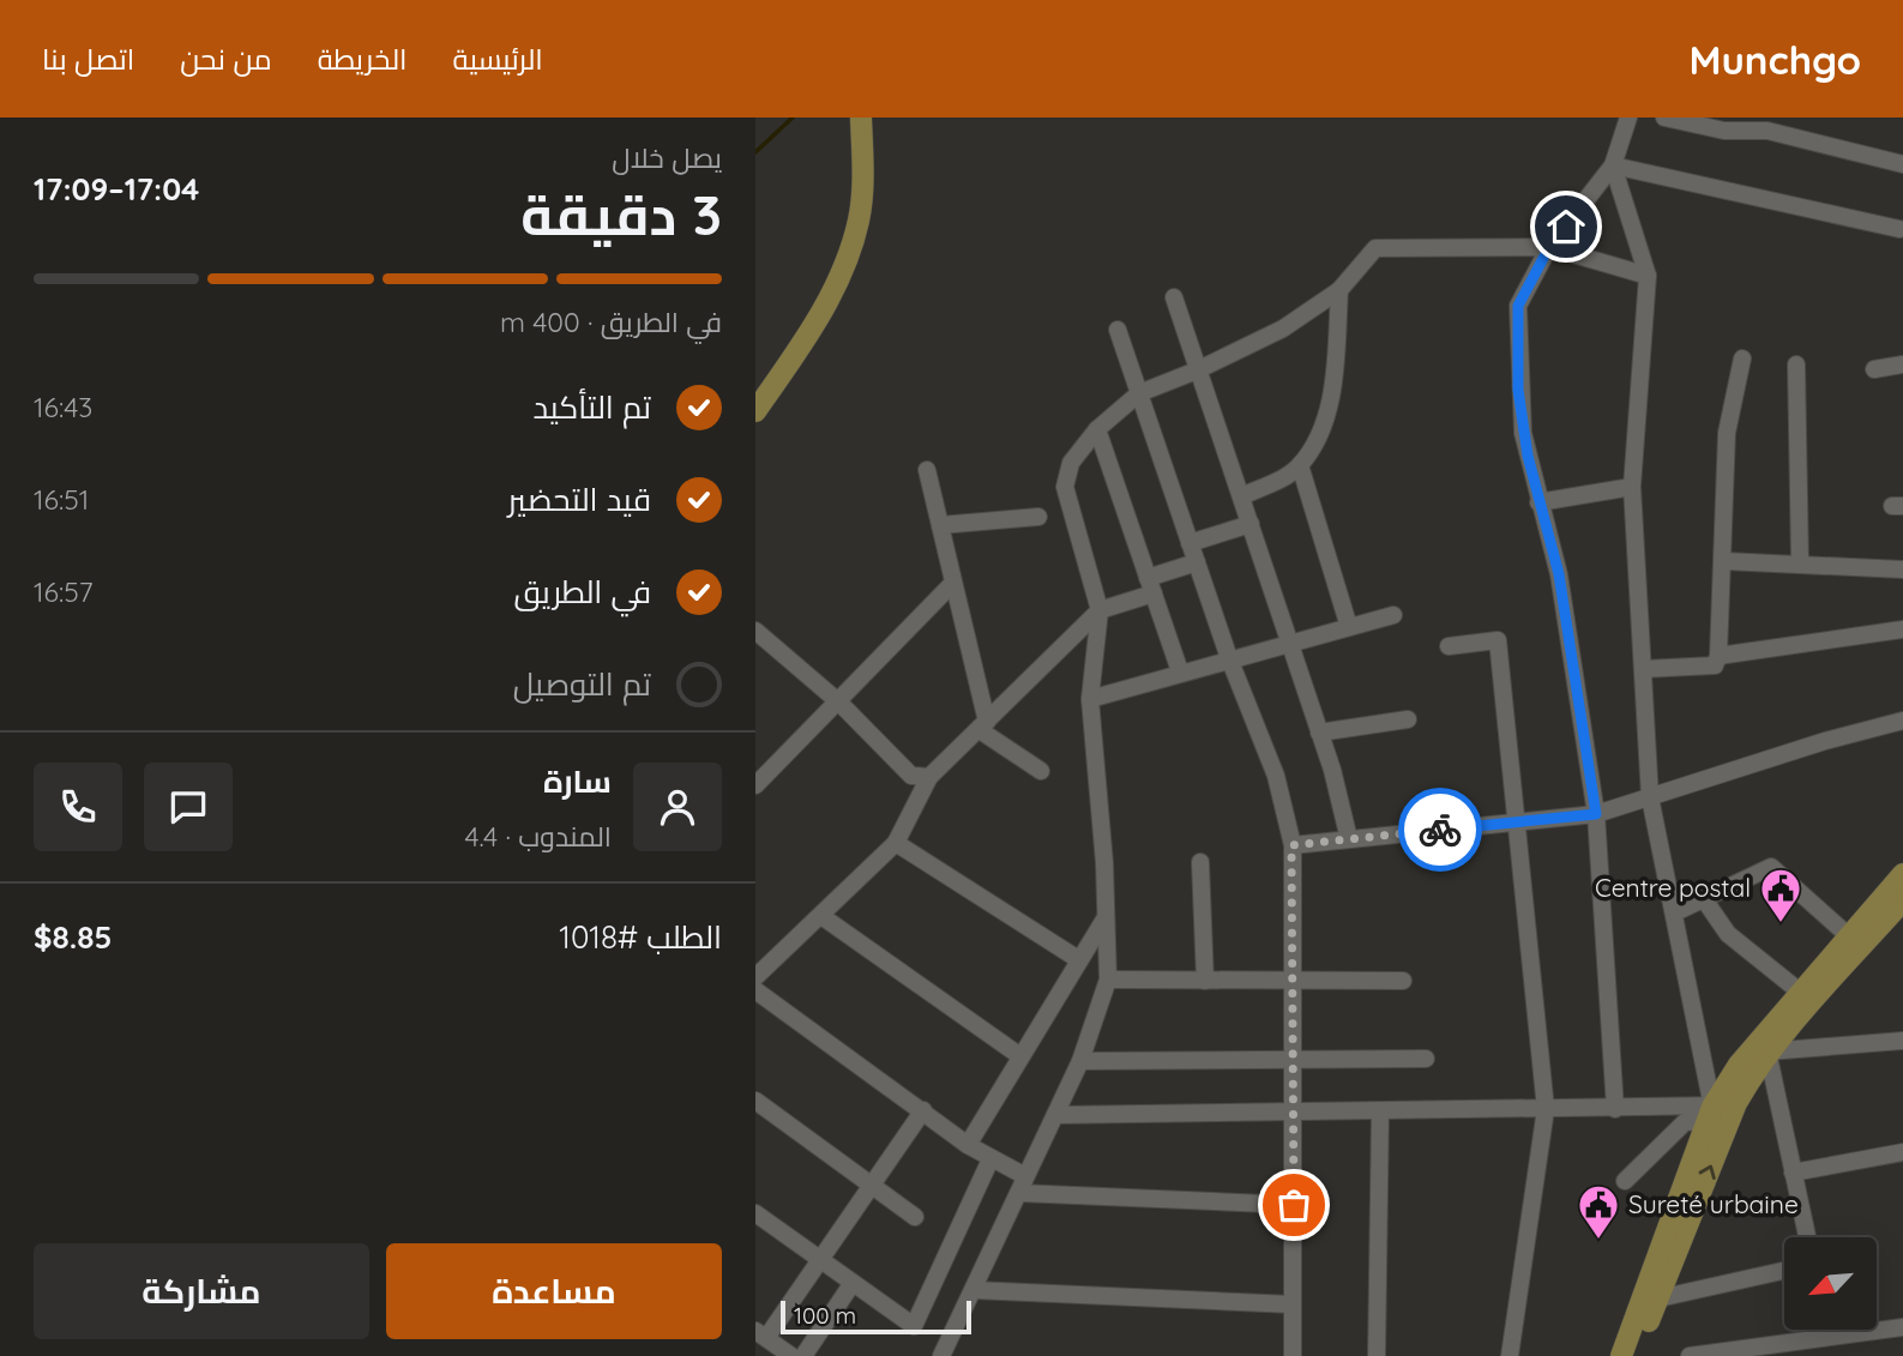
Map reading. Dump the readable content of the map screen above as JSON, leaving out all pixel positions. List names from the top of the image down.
{
  "places": {
    "public building": ["Centre postal", "Sureté urbaine"]
  },
  "scale_bar": "100 m",
  "north": "bottom left",
  "page": {
    "header": "Munchgo",
    "nav": [
      "الرئيسية",
      "الخريطة",
      "من نحن",
      "اتصل بنا"
    ],
    "heading": ["3 دقيقة", "يصل خلال", "17:04–17:09"],
    "panel": [
      "سارة",
      "المندوب · 4.4",
      "الطلب #1018",
      "$8.85"
    ],
    "bar": "في الطريق · 400 m",
    "list": [
      ["تم التأكيد", "16:43"],
      ["قيد التحضير", "16:51"],
      ["في الطريق", "16:57"],
      "تم التوصيل"
    ],
    "buttons": ["مساعدة", "مشاركة"],
    "scale": "100 m"
  }
}
